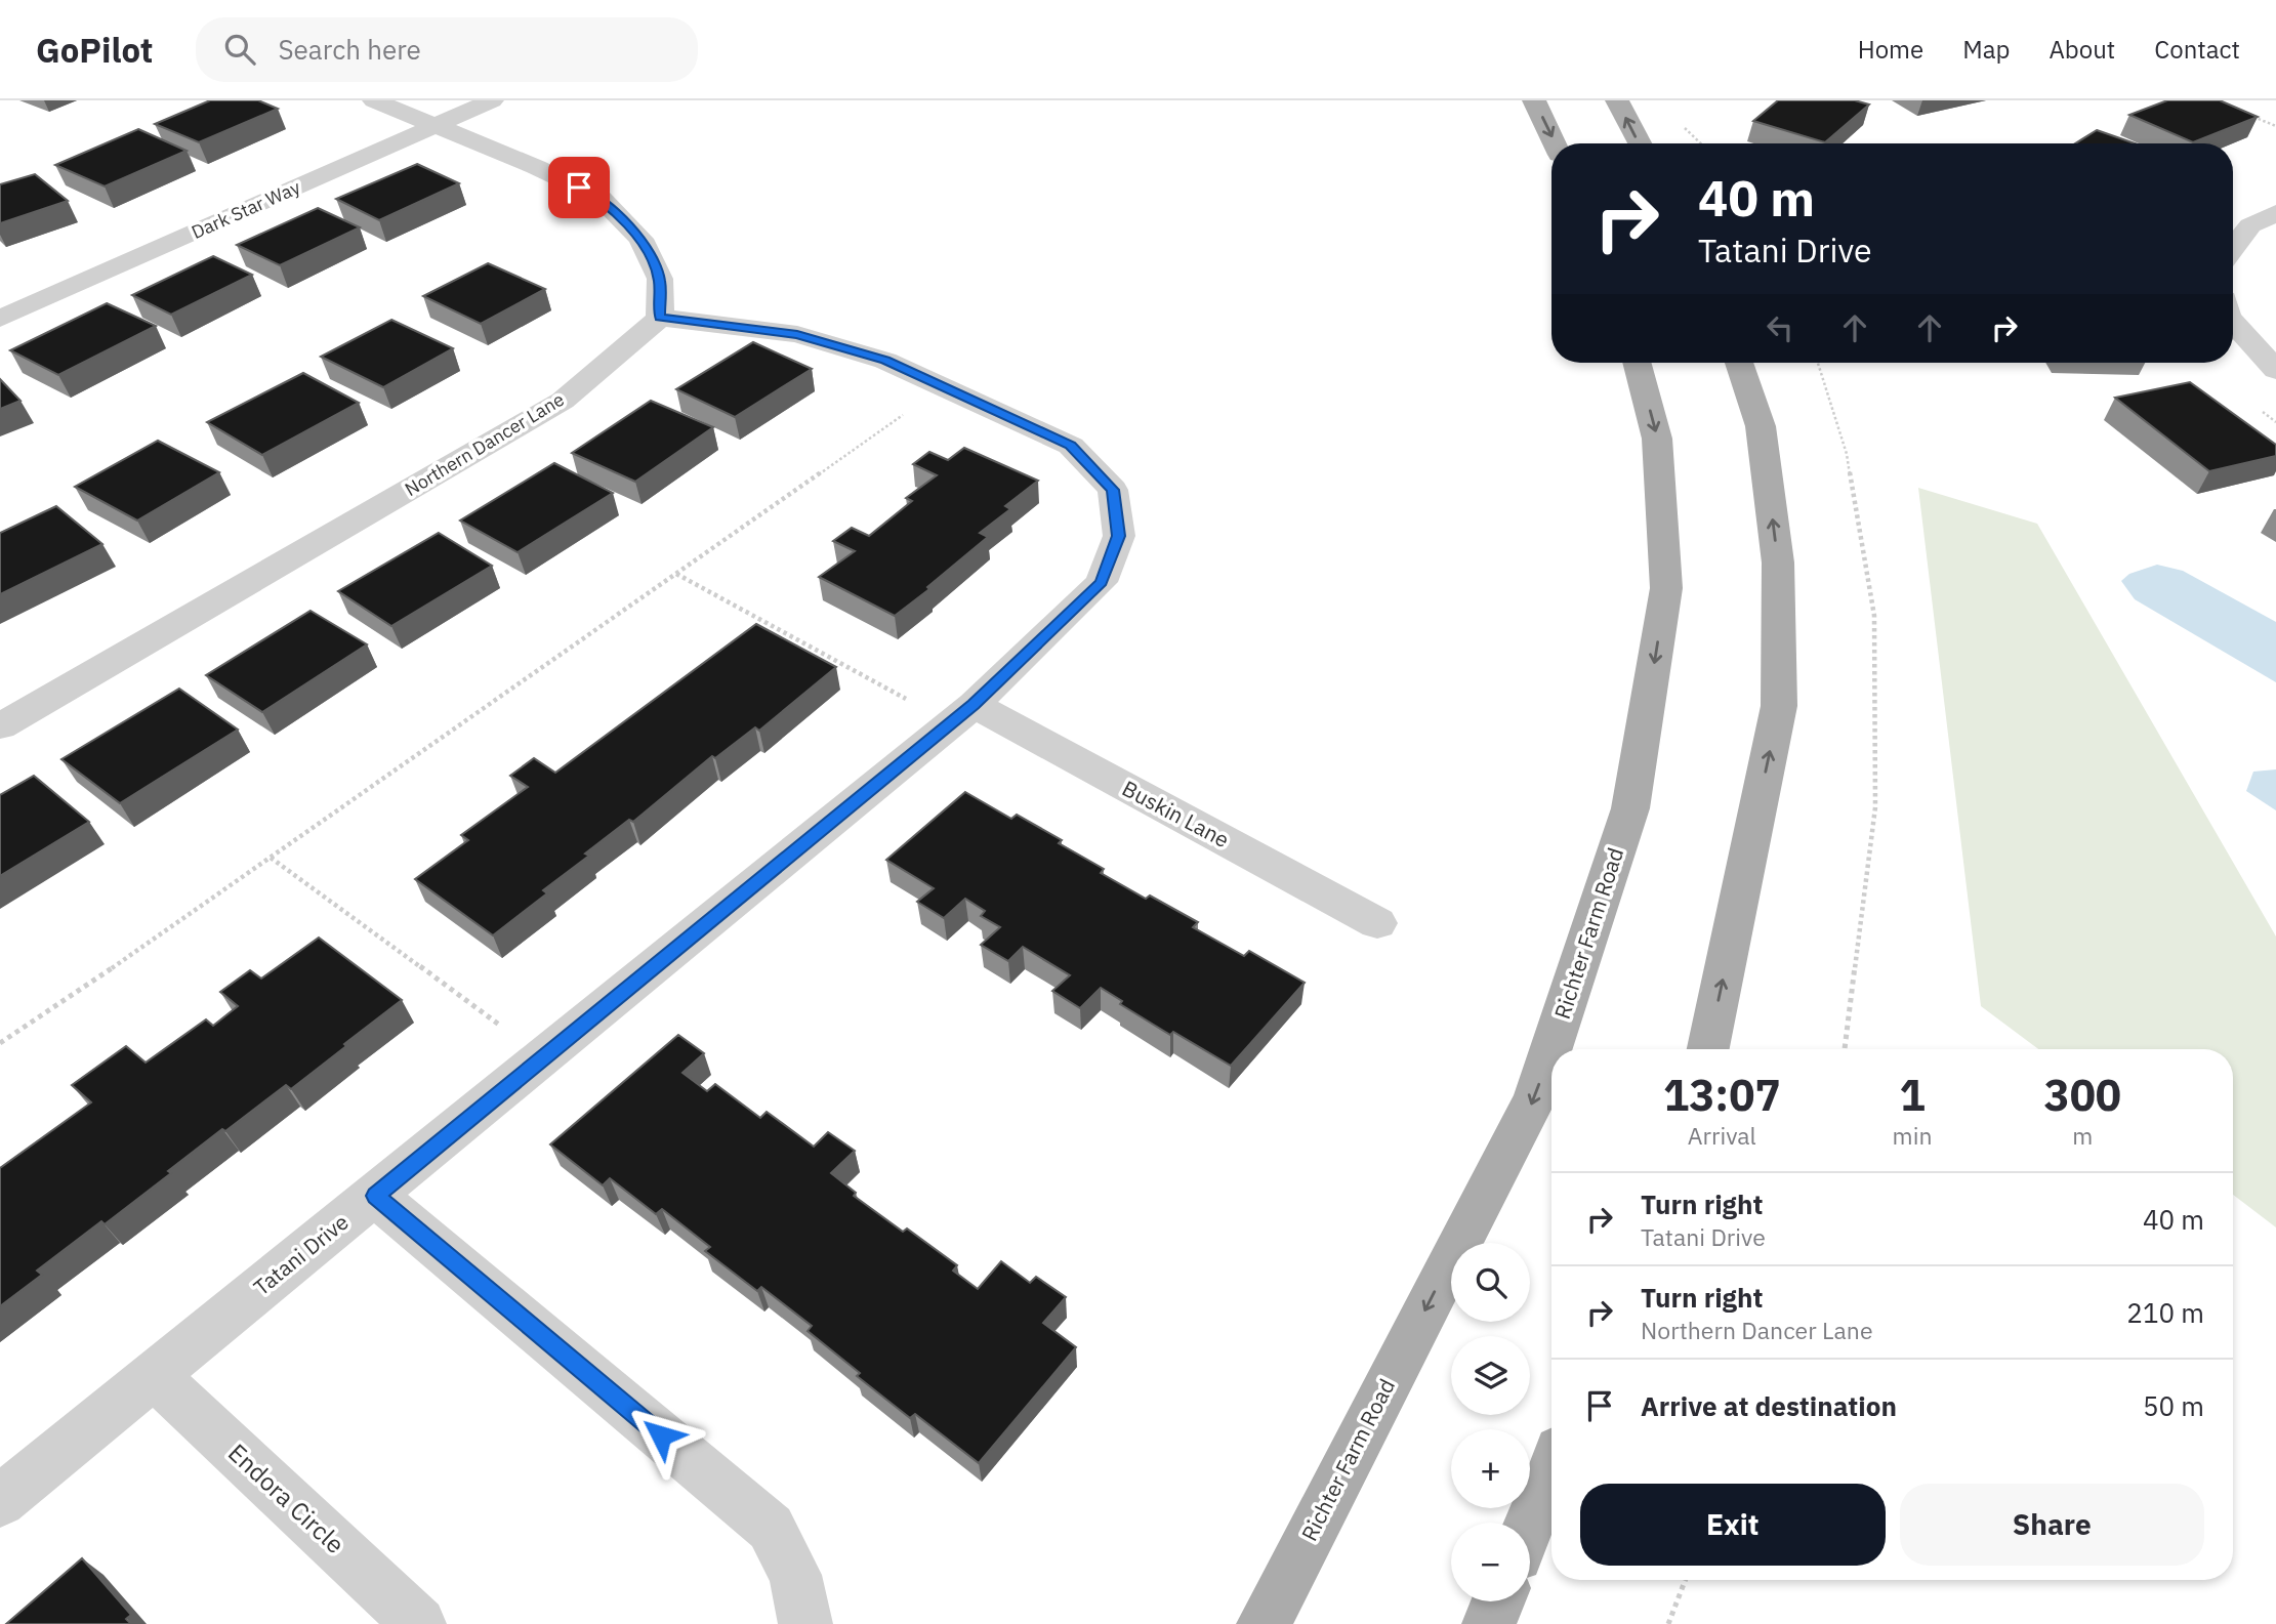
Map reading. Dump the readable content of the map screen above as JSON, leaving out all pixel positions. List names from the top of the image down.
{
  "streets": {
    "main road": ["Richter Farm Road"],
    "street": [
      "Dark Star Way",
      "Northern Dancer Lane",
      "Buskin Lane",
      "Tatani Drive",
      "Endora Circle"
    ]
  },
  "crossings": [
    ["Northern Dancer Lane", "Tatani Drive"],
    ["Buskin Lane", "Tatani Drive"],
    ["Tatani Drive", "Endora Circle"]
  ],
  "page": {
    "header": "GoPilot",
    "search": "Search here",
    "nav": [
      "Home",
      "Map",
      "About",
      "Contact"
    ],
    "turn": ["40 m", "Tatani Drive"],
    "eta": [
      "13:07",
      "Arrival",
      "1",
      "min",
      "300",
      "m"
    ],
    "list": [
      {
        "name": "Turn right",
        "note": "Tatani Drive",
        "value": "40 m"
      },
      {
        "name": "Turn right",
        "note": "Northern Dancer Lane",
        "value": "210 m"
      },
      {
        "name": "Arrive at destination",
        "value": "50 m"
      }
    ],
    "map_buttons": ["+", "−"],
    "buttons": ["Exit", "Share"]
  }
}
